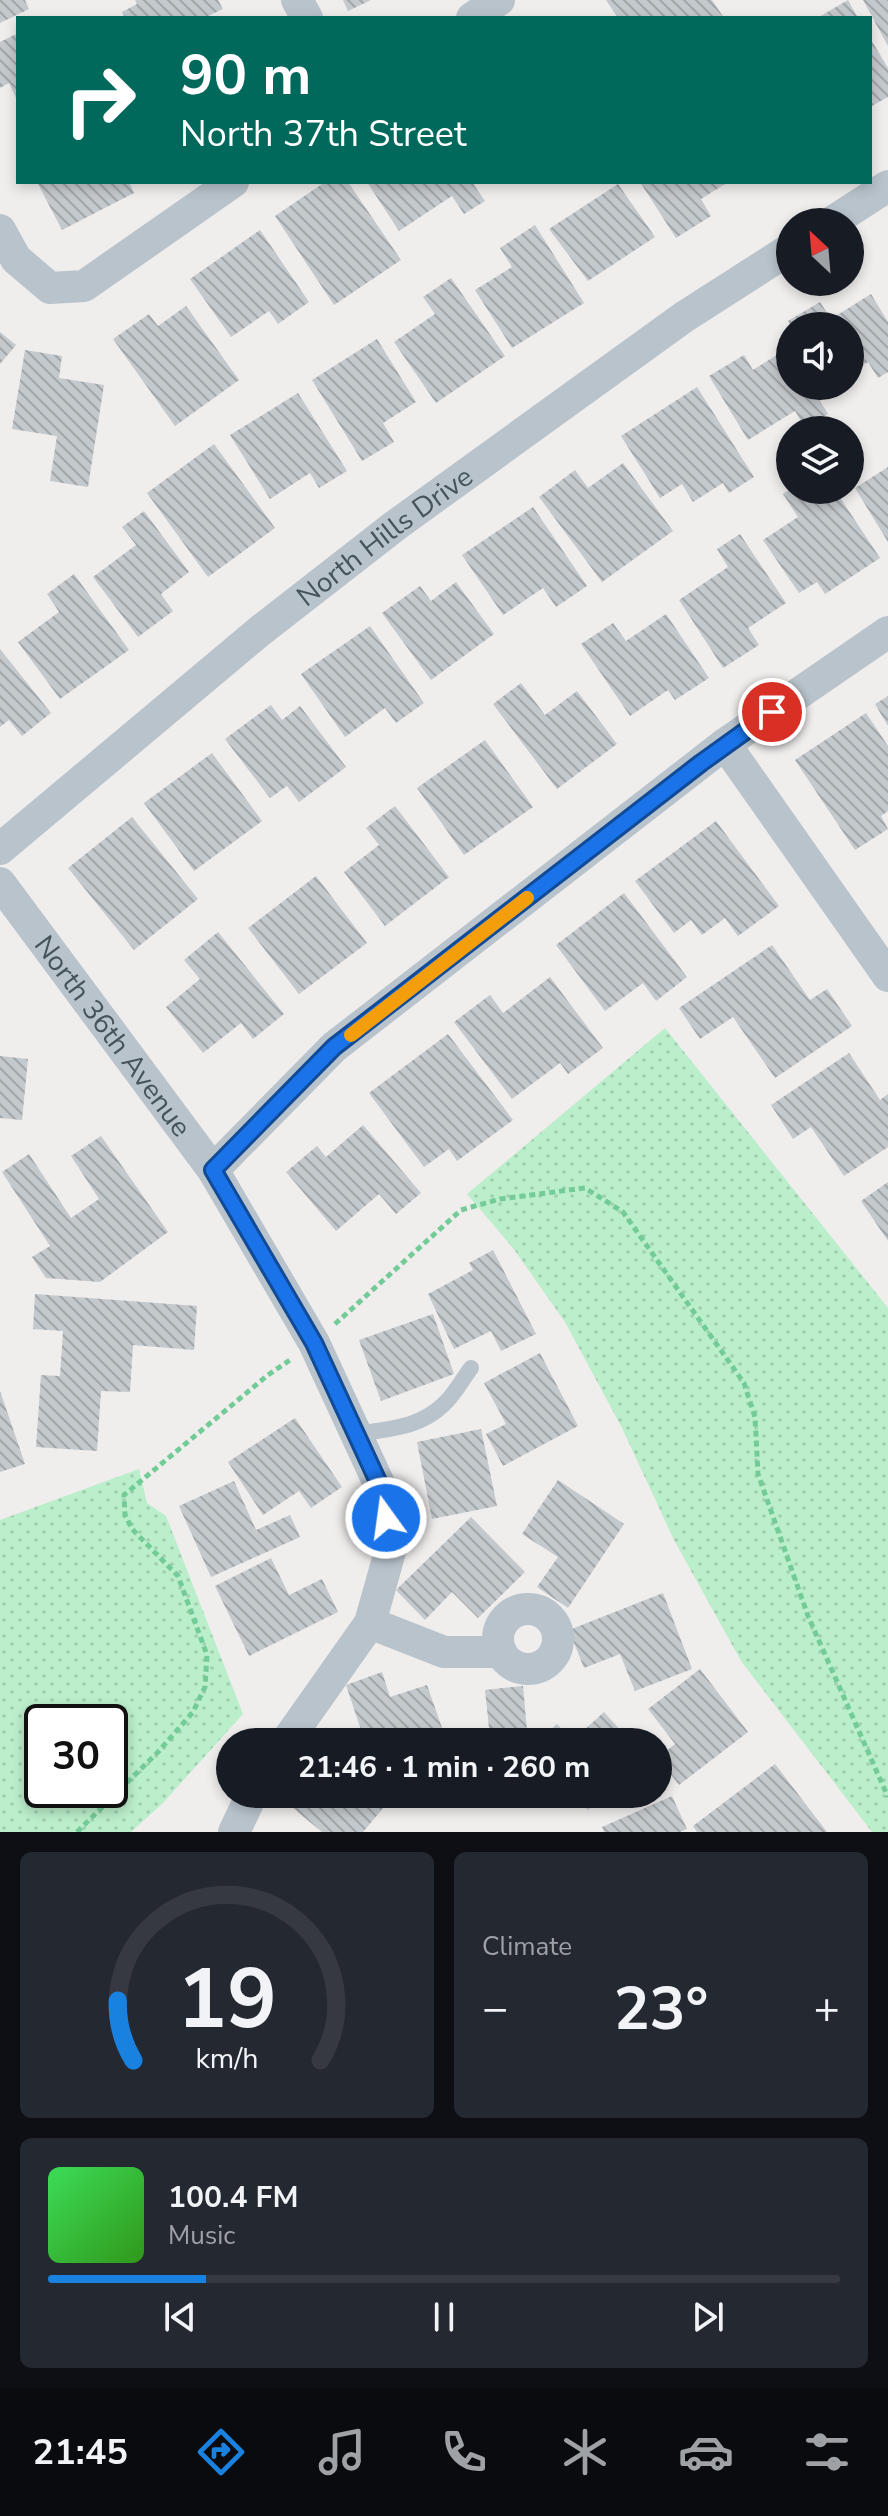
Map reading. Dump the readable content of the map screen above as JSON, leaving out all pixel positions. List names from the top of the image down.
{
  "streets": {
    "street": ["North Hills Drive", "North 36th Avenue"]
  },
  "north": "top left",
  "page": {
    "turn": ["90 m", "North 37th Street"],
    "limit": "30",
    "trip": "21:46 · 1 min · 260 m",
    "tile": "Climate",
    "heat": ["−", "23°", "+"],
    "song": ["100.4 FM", "Music"],
    "tabs": "21:45",
    "gauge": ["19", "km/h"]
  }
}
